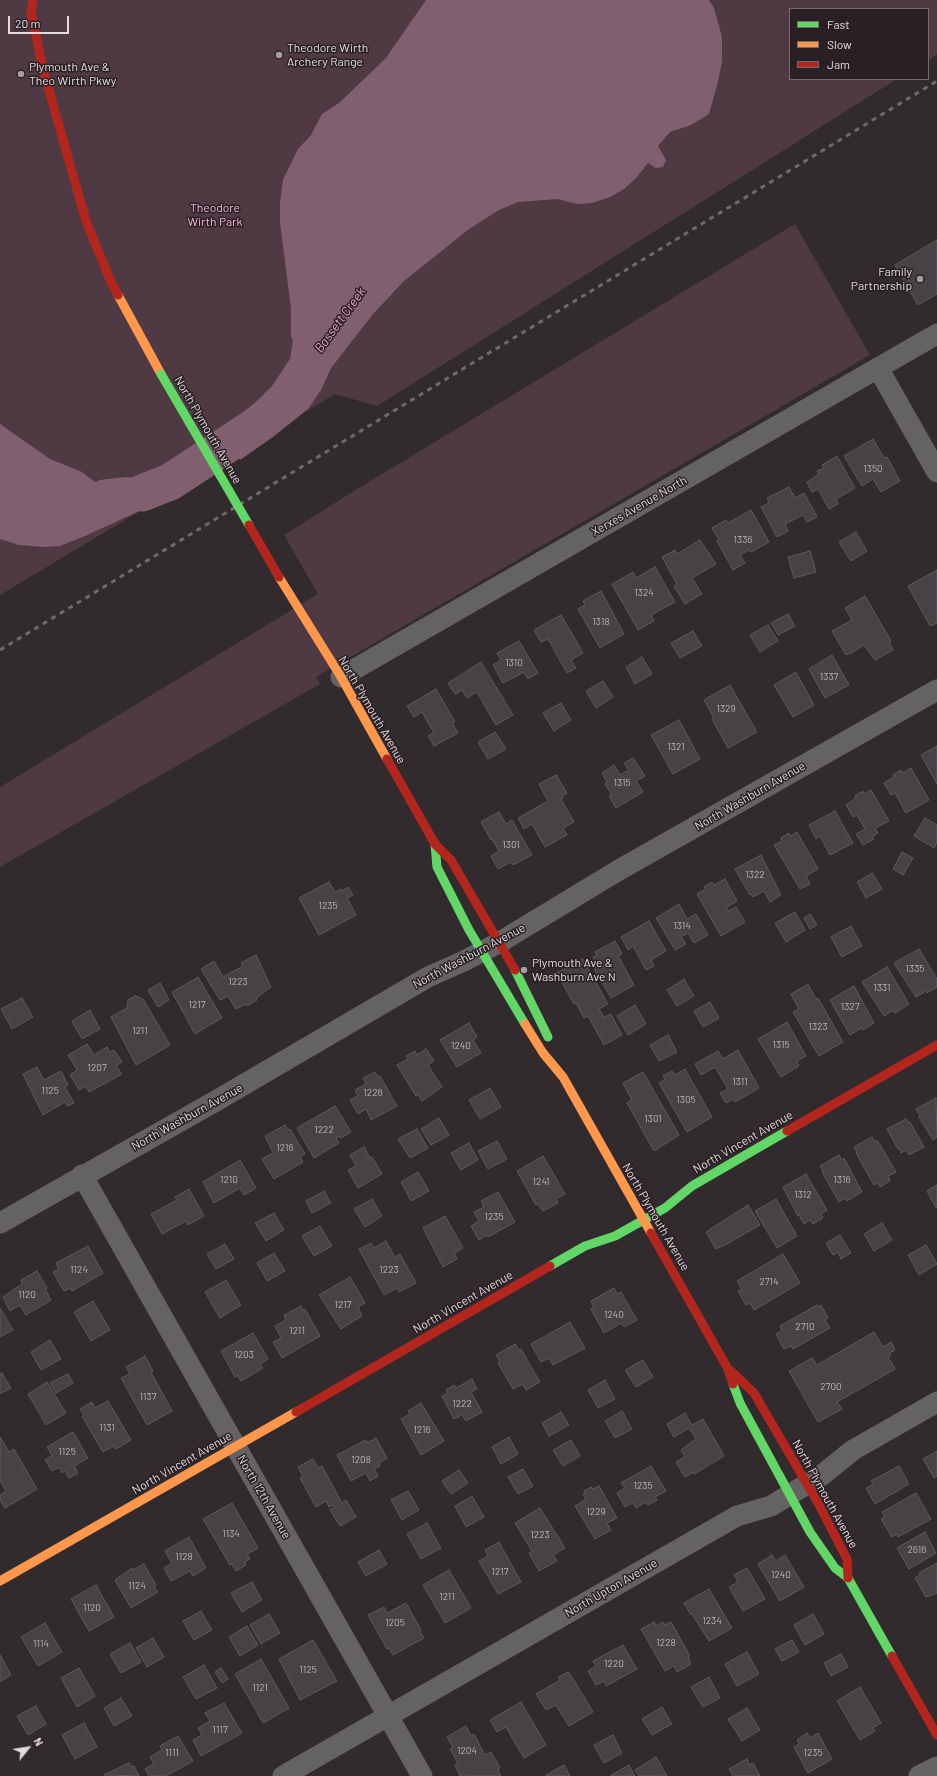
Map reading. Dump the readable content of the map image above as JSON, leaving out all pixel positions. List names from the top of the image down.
{
  "streets": {
    "street": [
      "North Plymouth Avenue",
      "Xerxes Avenue North",
      "North Washburn Avenue",
      "North Vincent Avenue",
      "North 12th Avenue",
      "North Upton Avenue"
    ]
  },
  "crossings": [
    ["North Plymouth Avenue", "Xerxes Avenue North"],
    ["North Plymouth Avenue", "North Washburn Avenue"],
    ["North Plymouth Avenue", "North Vincent Avenue"],
    ["North Plymouth Avenue", "North Upton Avenue"],
    ["North Washburn Avenue", "North 12th Avenue"],
    ["North Vincent Avenue", "North 12th Avenue"],
    ["North 12th Avenue", "North Upton Avenue"]
  ],
  "water": ["Bassett Creek"],
  "parks": ["Theodore Wirth Park"],
  "places": [
    "Theodore Wirth Archery Range",
    "Plymouth Ave & Theo Wirth Pkwy",
    "Family Partnership",
    "Plymouth Ave & Washburn Ave N"
  ],
  "house_numbers": [
    "1350",
    "1336",
    "1324",
    "1318",
    "1310",
    "1337",
    "1329",
    "1321",
    "1315",
    "1301",
    "1322",
    "1235",
    "1314",
    "1335",
    "1223",
    "1331",
    "1217",
    "1327",
    "1323",
    "1211",
    "1315",
    "1240",
    "1207",
    "1311",
    "1125",
    "1226",
    "1305",
    "1301",
    "1222",
    "1216",
    "1210",
    "1316",
    "1241",
    "1312",
    "1235",
    "1124",
    "1223",
    "2714",
    "1120",
    "1217",
    "1240",
    "2710",
    "1211",
    "1203",
    "2700",
    "1137",
    "1222",
    "1131",
    "1216",
    "1125",
    "1208",
    "1235",
    "1229",
    "1134",
    "1223",
    "2616",
    "1128",
    "1217",
    "1240",
    "1124",
    "1211",
    "1120",
    "1234",
    "1205",
    "1228",
    "1114",
    "1220",
    "1125",
    "1121",
    "1117",
    "1204",
    "1111",
    "1235"
  ],
  "legend": ["Fast", "Slow", "Jam"],
  "scale_bar": "20 m",
  "north": "top right"
}
